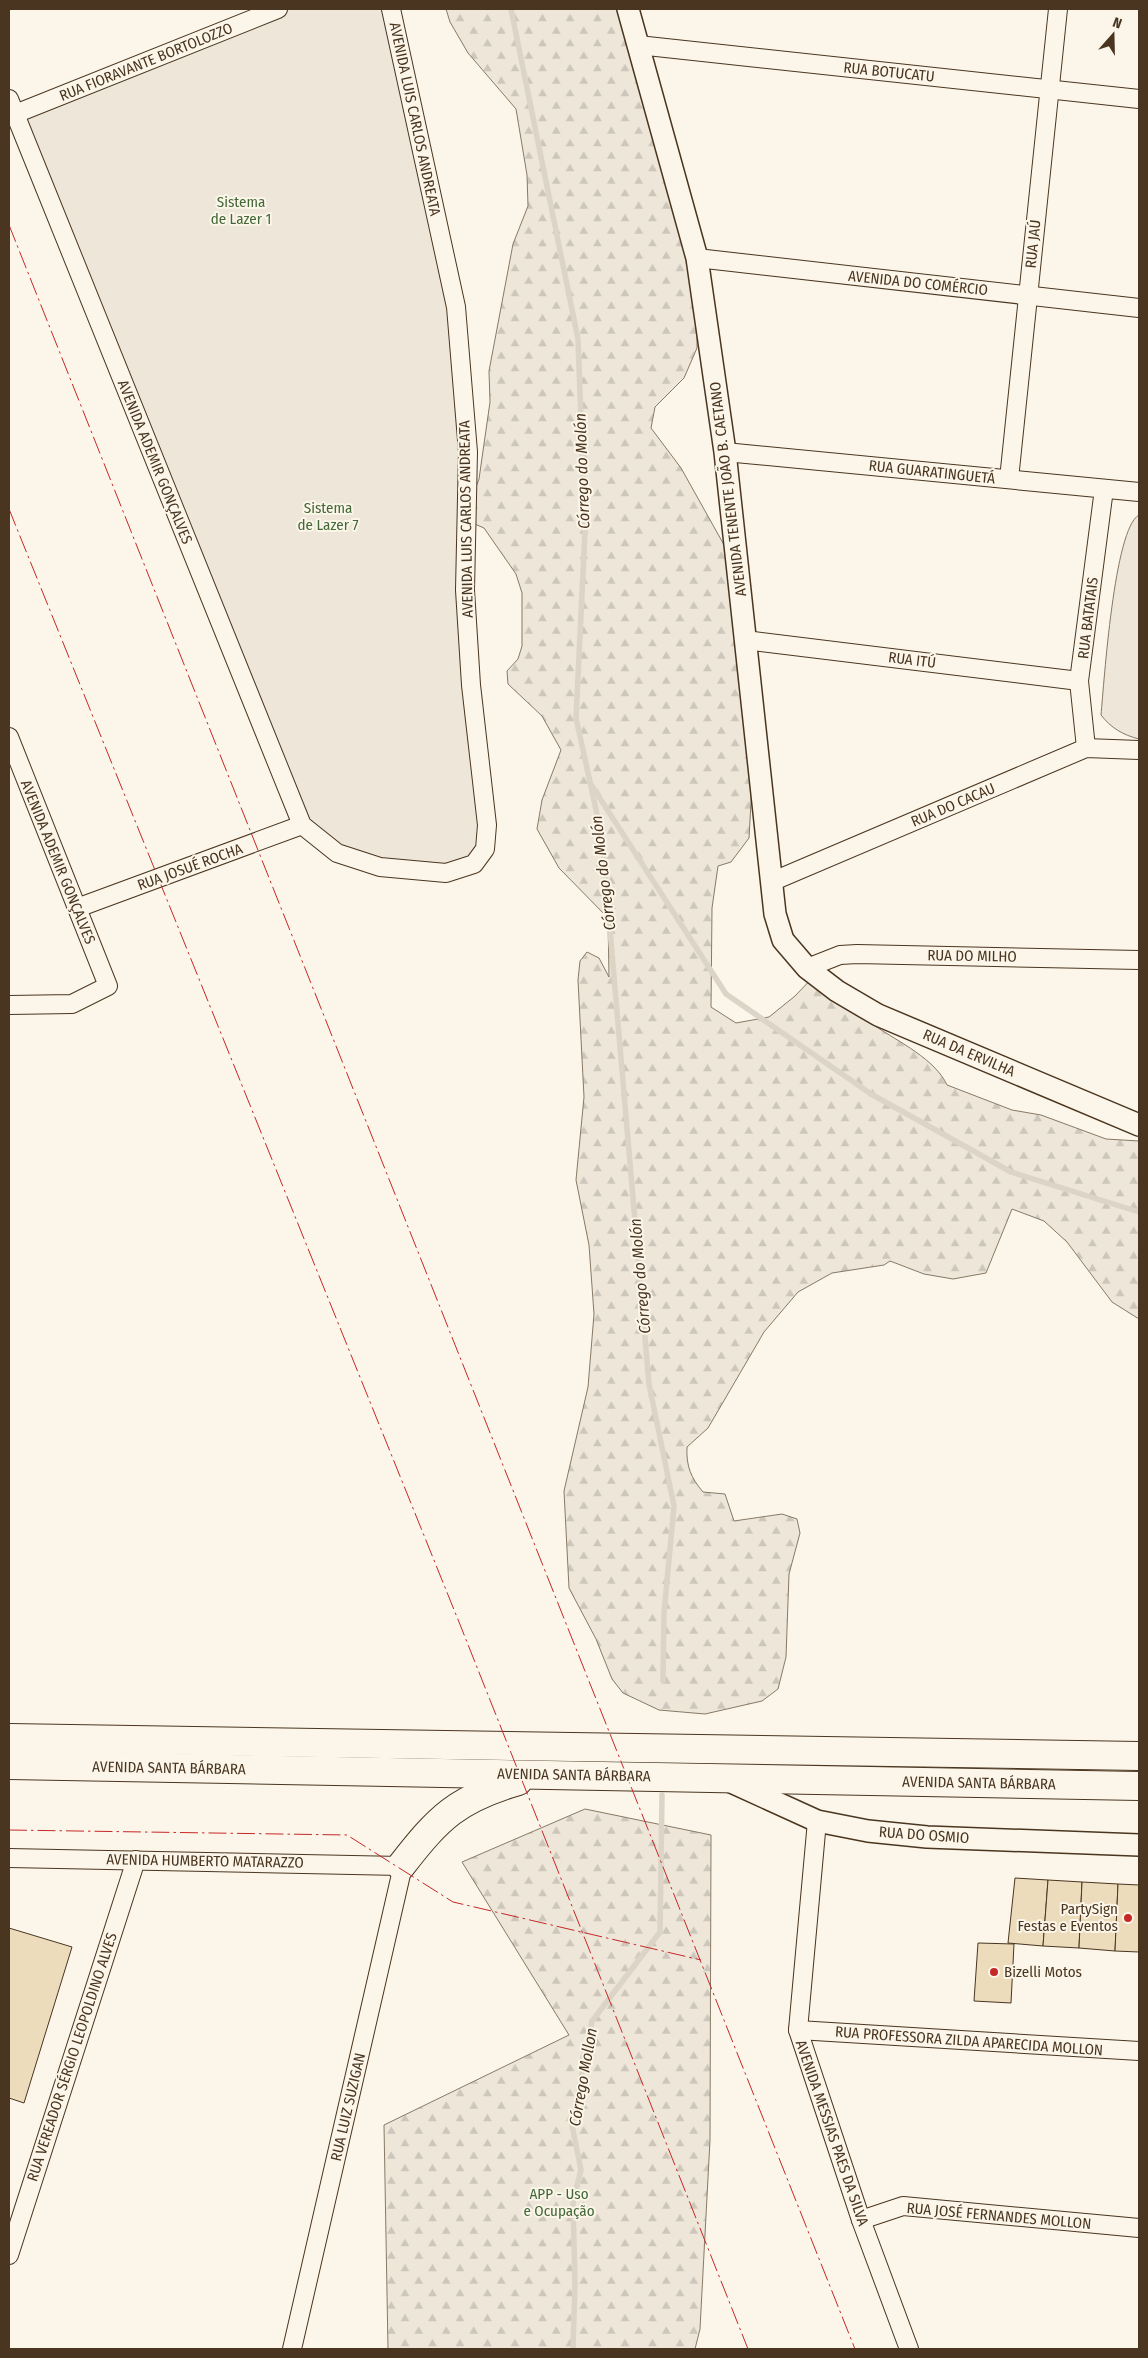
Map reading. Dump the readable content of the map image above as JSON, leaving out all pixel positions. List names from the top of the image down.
{
  "streets": {
    "main road": ["AVENIDA SANTA BÁRBARA"],
    "street": [
      "RUA FIORAVANTE BORTOLOZZO",
      "RUA BOTUCATU",
      "AVENIDA LUIS CARLOS ANDREATA",
      "RUA JAÚ",
      "AVENIDA DO COMÉRCIO",
      "AVENIDA ADEMIR GONÇALVES",
      "RUA GUARATINGUETÁ",
      "AVENIDA TENENTE JOÃO B. CAETANO",
      "RUA BATATAIS",
      "RUA ITÚ",
      "RUA DO CACAU",
      "RUA JOSUÉ ROCHA",
      "RUA DO MILHO",
      "RUA DA ERVILHA",
      "RUA DO OSMIO",
      "AVENIDA HUMBERTO MATARAZZO",
      "RUA PROFESSORA ZILDA APARECIDA MOLLON",
      "RUA VEREADOR SÉRGIO LEOPOLDINO ALVES",
      "RUA LUIZ SUZIGAN",
      "AVENIDA MESSIAS PAES DA SILVA",
      "RUA JOSÉ FERNANDES MOLLON"
    ]
  },
  "crossings": [
    ["RUA FIORAVANTE BORTOLOZZO", "AVENIDA ADEMIR GONÇALVES"],
    ["RUA BOTUCATU", "RUA JAÚ"],
    ["RUA BOTUCATU", "AVENIDA TENENTE JOÃO B. CAETANO"],
    ["AVENIDA LUIS CARLOS ANDREATA", "AVENIDA ADEMIR GONÇALVES"],
    ["AVENIDA LUIS CARLOS ANDREATA", "RUA JOSUÉ ROCHA"],
    ["RUA JAÚ", "AVENIDA DO COMÉRCIO"],
    ["RUA JAÚ", "RUA GUARATINGUETÁ"],
    ["AVENIDA DO COMÉRCIO", "AVENIDA TENENTE JOÃO B. CAETANO"],
    ["AVENIDA ADEMIR GONÇALVES", "RUA JOSUÉ ROCHA"],
    ["RUA GUARATINGUETÁ", "AVENIDA TENENTE JOÃO B. CAETANO"],
    ["RUA GUARATINGUETÁ", "RUA BATATAIS"],
    ["AVENIDA TENENTE JOÃO B. CAETANO", "RUA ITÚ"],
    ["AVENIDA TENENTE JOÃO B. CAETANO", "RUA DO CACAU"],
    ["AVENIDA TENENTE JOÃO B. CAETANO", "RUA DO MILHO"],
    ["AVENIDA TENENTE JOÃO B. CAETANO", "RUA DA ERVILHA"],
    ["RUA BATATAIS", "RUA ITÚ"],
    ["RUA BATATAIS", "RUA DO CACAU"],
    ["RUA DO MILHO", "RUA DA ERVILHA"],
    ["AVENIDA SANTA BÁRBARA", "RUA DO OSMIO"],
    ["RUA DO OSMIO", "AVENIDA MESSIAS PAES DA SILVA"],
    ["AVENIDA HUMBERTO MATARAZZO", "RUA VEREADOR SÉRGIO LEOPOLDINO ALVES"],
    ["AVENIDA HUMBERTO MATARAZZO", "RUA LUIZ SUZIGAN"],
    ["RUA PROFESSORA ZILDA APARECIDA MOLLON", "AVENIDA MESSIAS PAES DA SILVA"],
    ["AVENIDA MESSIAS PAES DA SILVA", "RUA JOSÉ FERNANDES MOLLON"]
  ],
  "water": ["Córrego do Molón", "Córrego Mollon"],
  "parks": ["Sistema de Lazer 1", "Sistema de Lazer 7", "APP - Uso e Ocupação"],
  "places": ["PartySign Festas e Eventos", "Bizelli Motos"],
  "north": "top"
}
